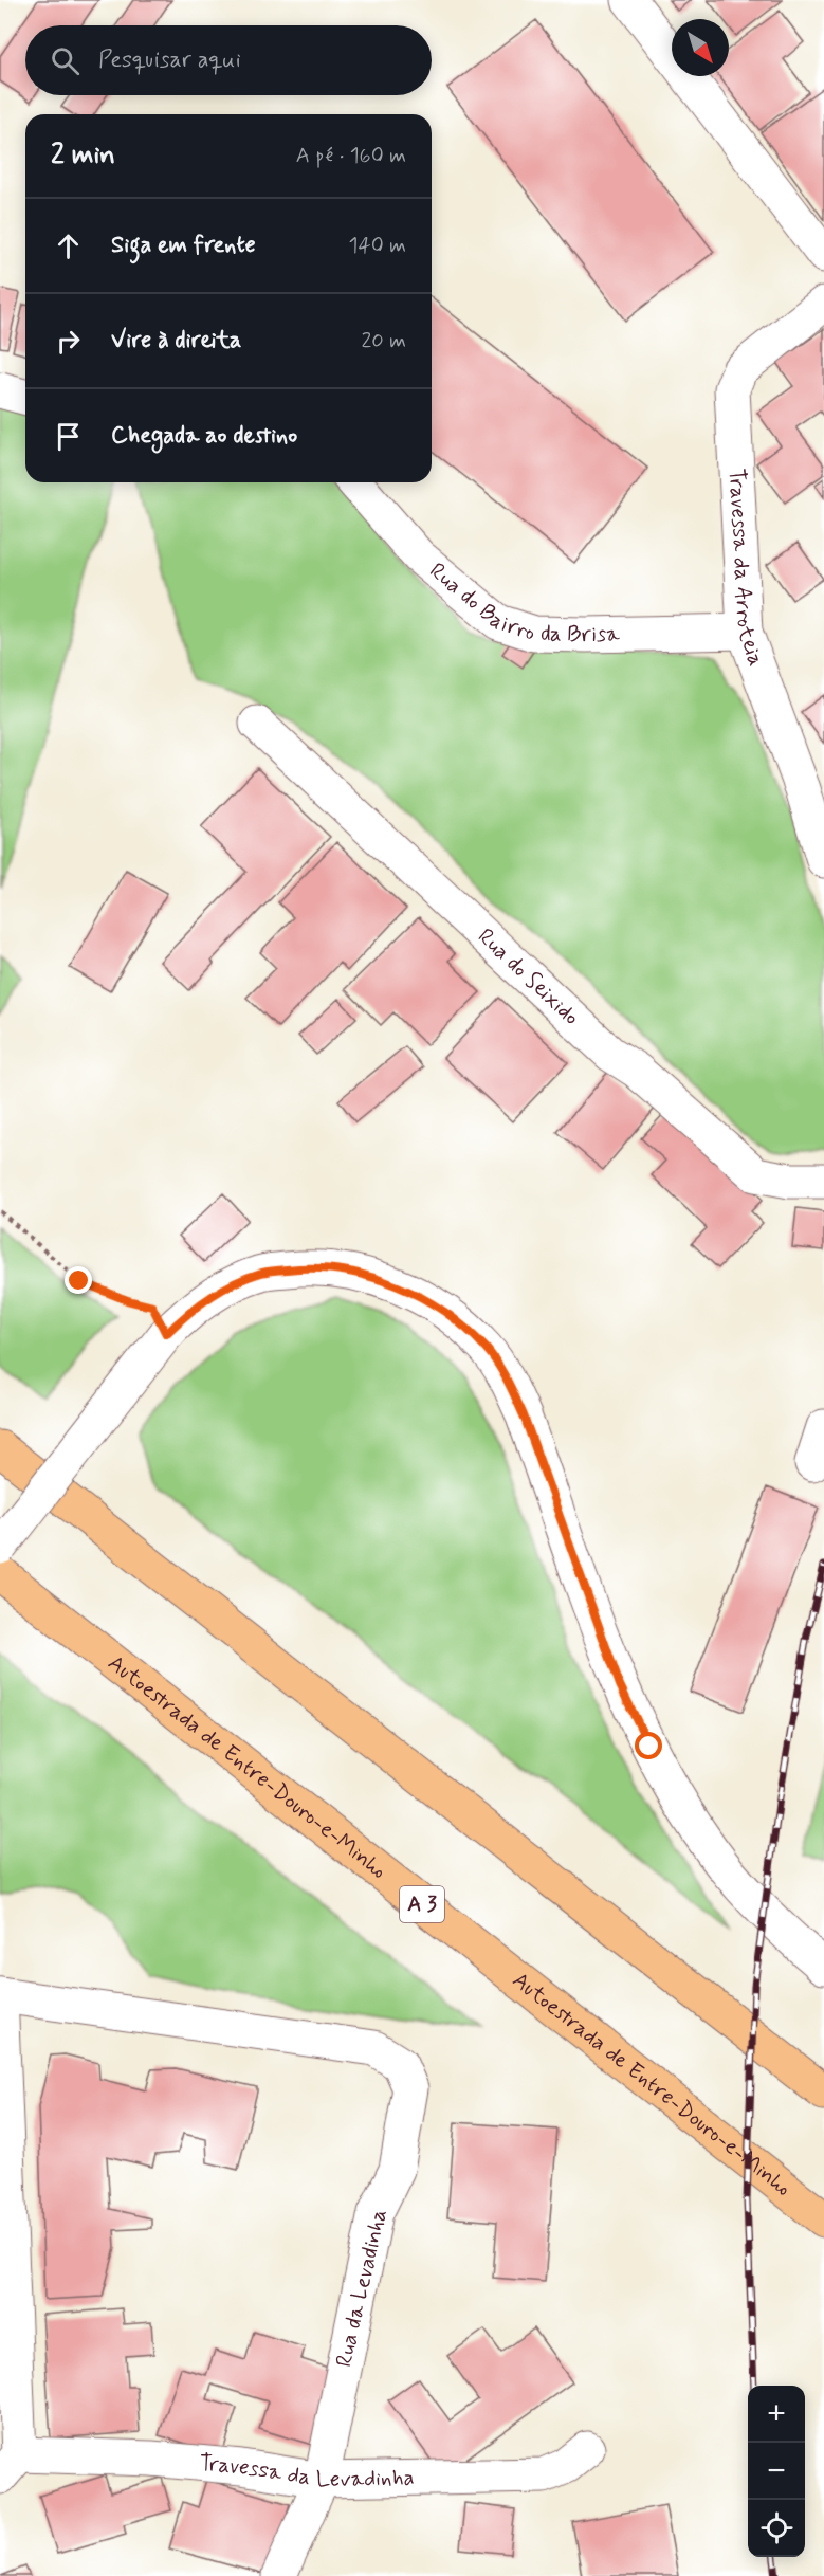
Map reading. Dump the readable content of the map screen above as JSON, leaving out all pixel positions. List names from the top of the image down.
{
  "streets": {
    "highway": ["Autoestrada de Entre-Douro-e-Minho", "A 3"],
    "street": [
      "Travessa da Arroteia",
      "Rua do Bairro da Brisa",
      "Rua do Seixido",
      "Rua da Levadinha",
      "Travessa da Levadinha"
    ]
  },
  "crossings": [
    ["Travessa da Arroteia", "Rua do Bairro da Brisa"],
    ["Rua da Levadinha", "Travessa da Levadinha"]
  ],
  "north": "bottom right",
  "page": {
    "search": "Pesquisar aqui",
    "heading": ["2 min", "A pé · 160 m"],
    "list": [
      ["Siga em frente", "140 m"],
      ["Vire à direita", "20 m"],
      "Chegada ao destino"
    ],
    "map_buttons": ["+", "−"]
  }
}
